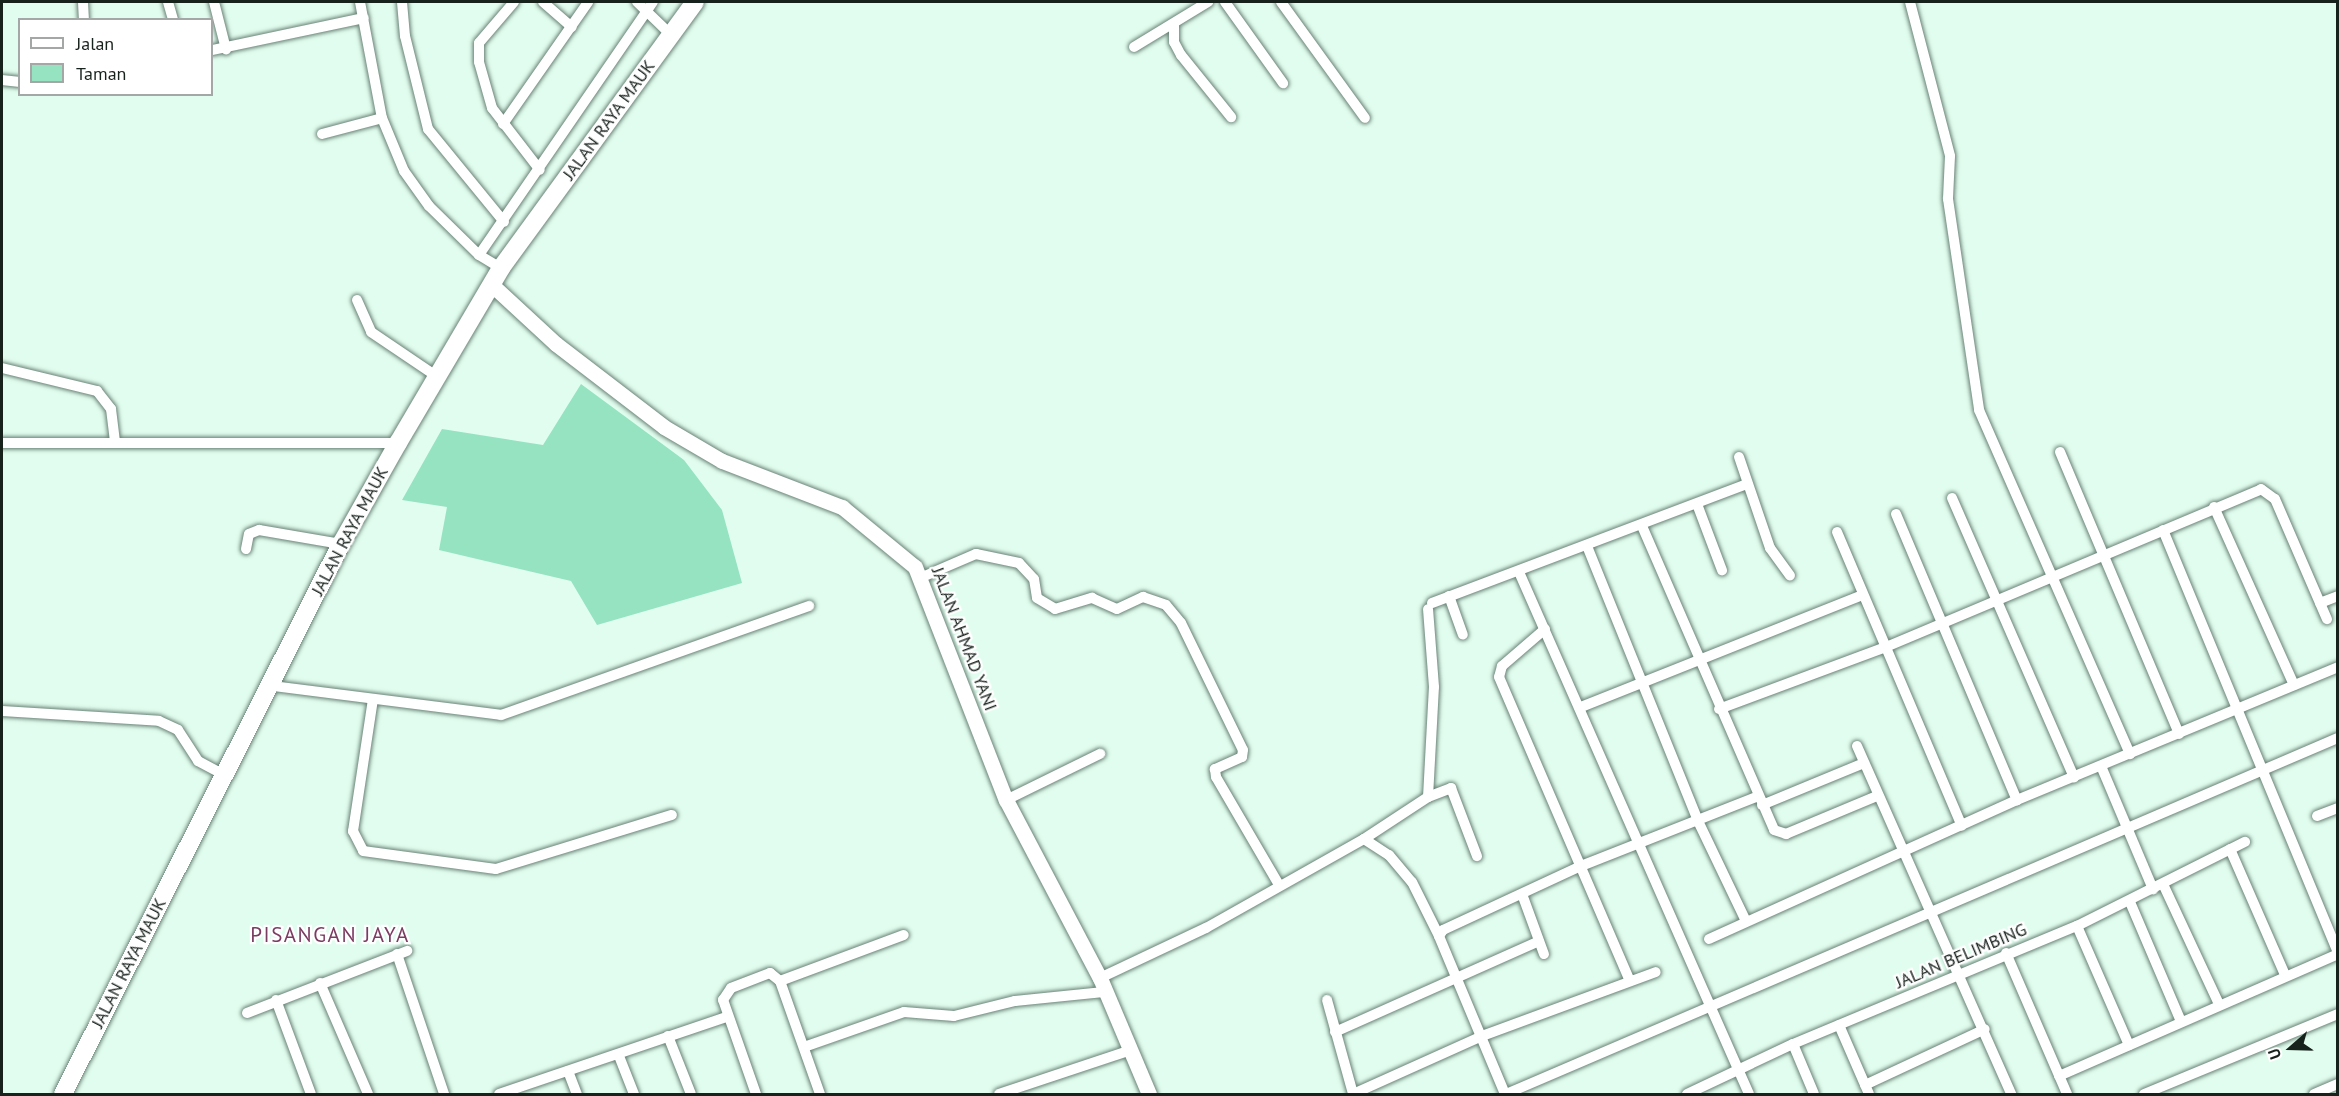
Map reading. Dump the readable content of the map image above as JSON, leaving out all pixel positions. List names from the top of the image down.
{
  "streets": {
    "main road": ["JALAN RAYA MAUK"],
    "street": ["JALAN AHMAD YANI", "JALAN BELIMBING"]
  },
  "crossings": [
    ["JALAN RAYA MAUK", "JALAN AHMAD YANI"]
  ],
  "districts": ["PISANGAN JAYA"],
  "legend": ["Jalan", "Taman"],
  "north": "left"
}
